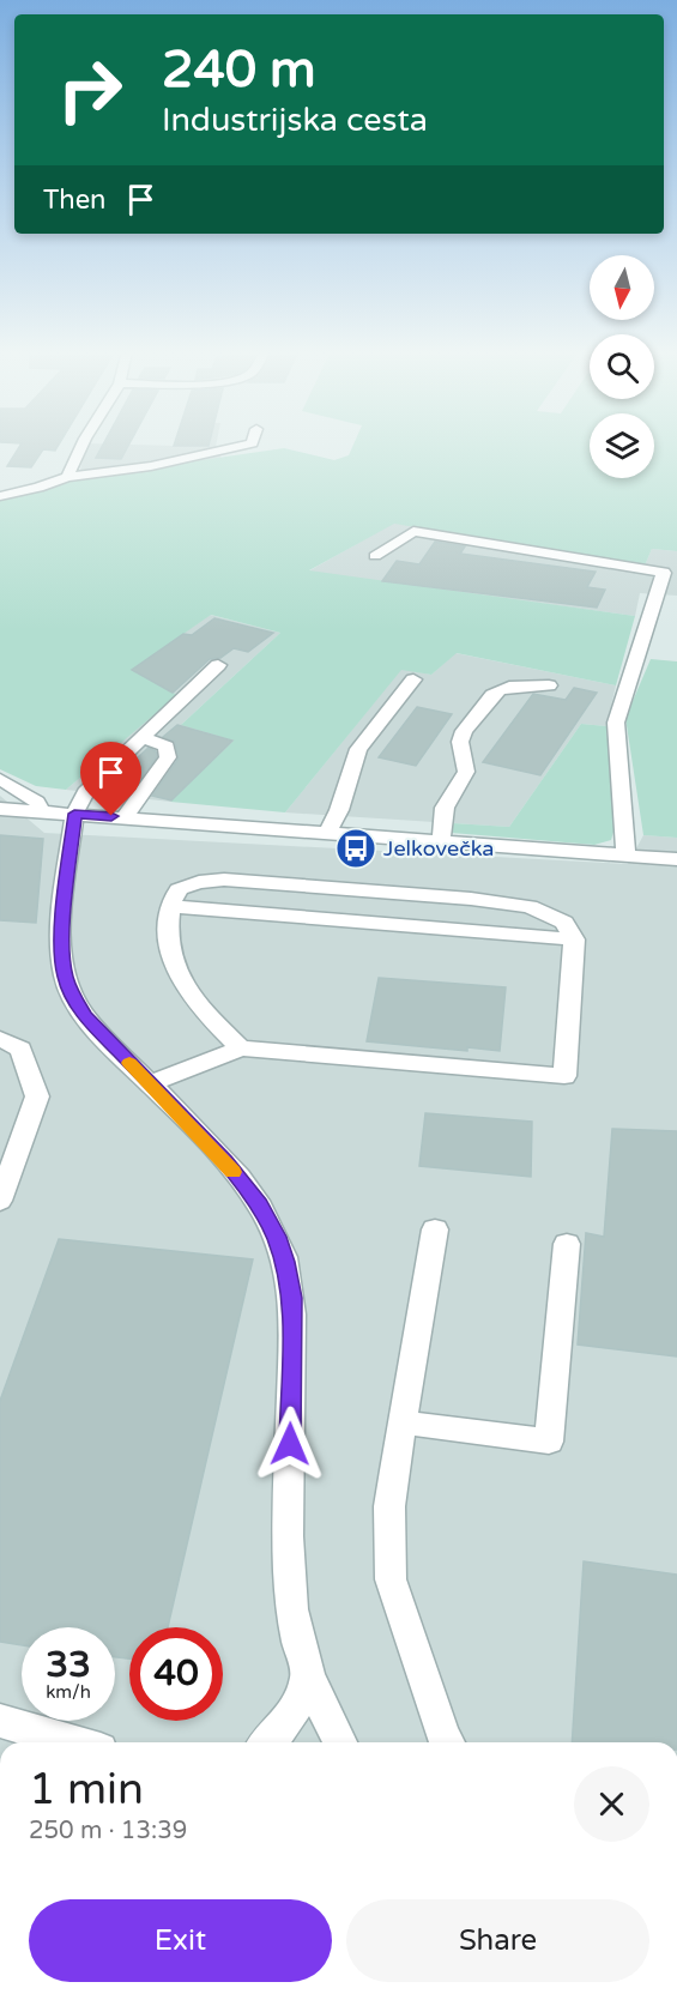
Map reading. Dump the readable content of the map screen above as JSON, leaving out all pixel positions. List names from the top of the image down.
{
  "places": {
    "bus stop": ["Jelkovečka"]
  },
  "north": "bottom",
  "page": {
    "turn": ["240 m", "Industrijska cesta"],
    "then": "Then",
    "speed": "33 km/h",
    "limit": "40",
    "heading": ["1 min", "250 m · 13:39"],
    "buttons": ["Exit", "Share"]
  }
}
